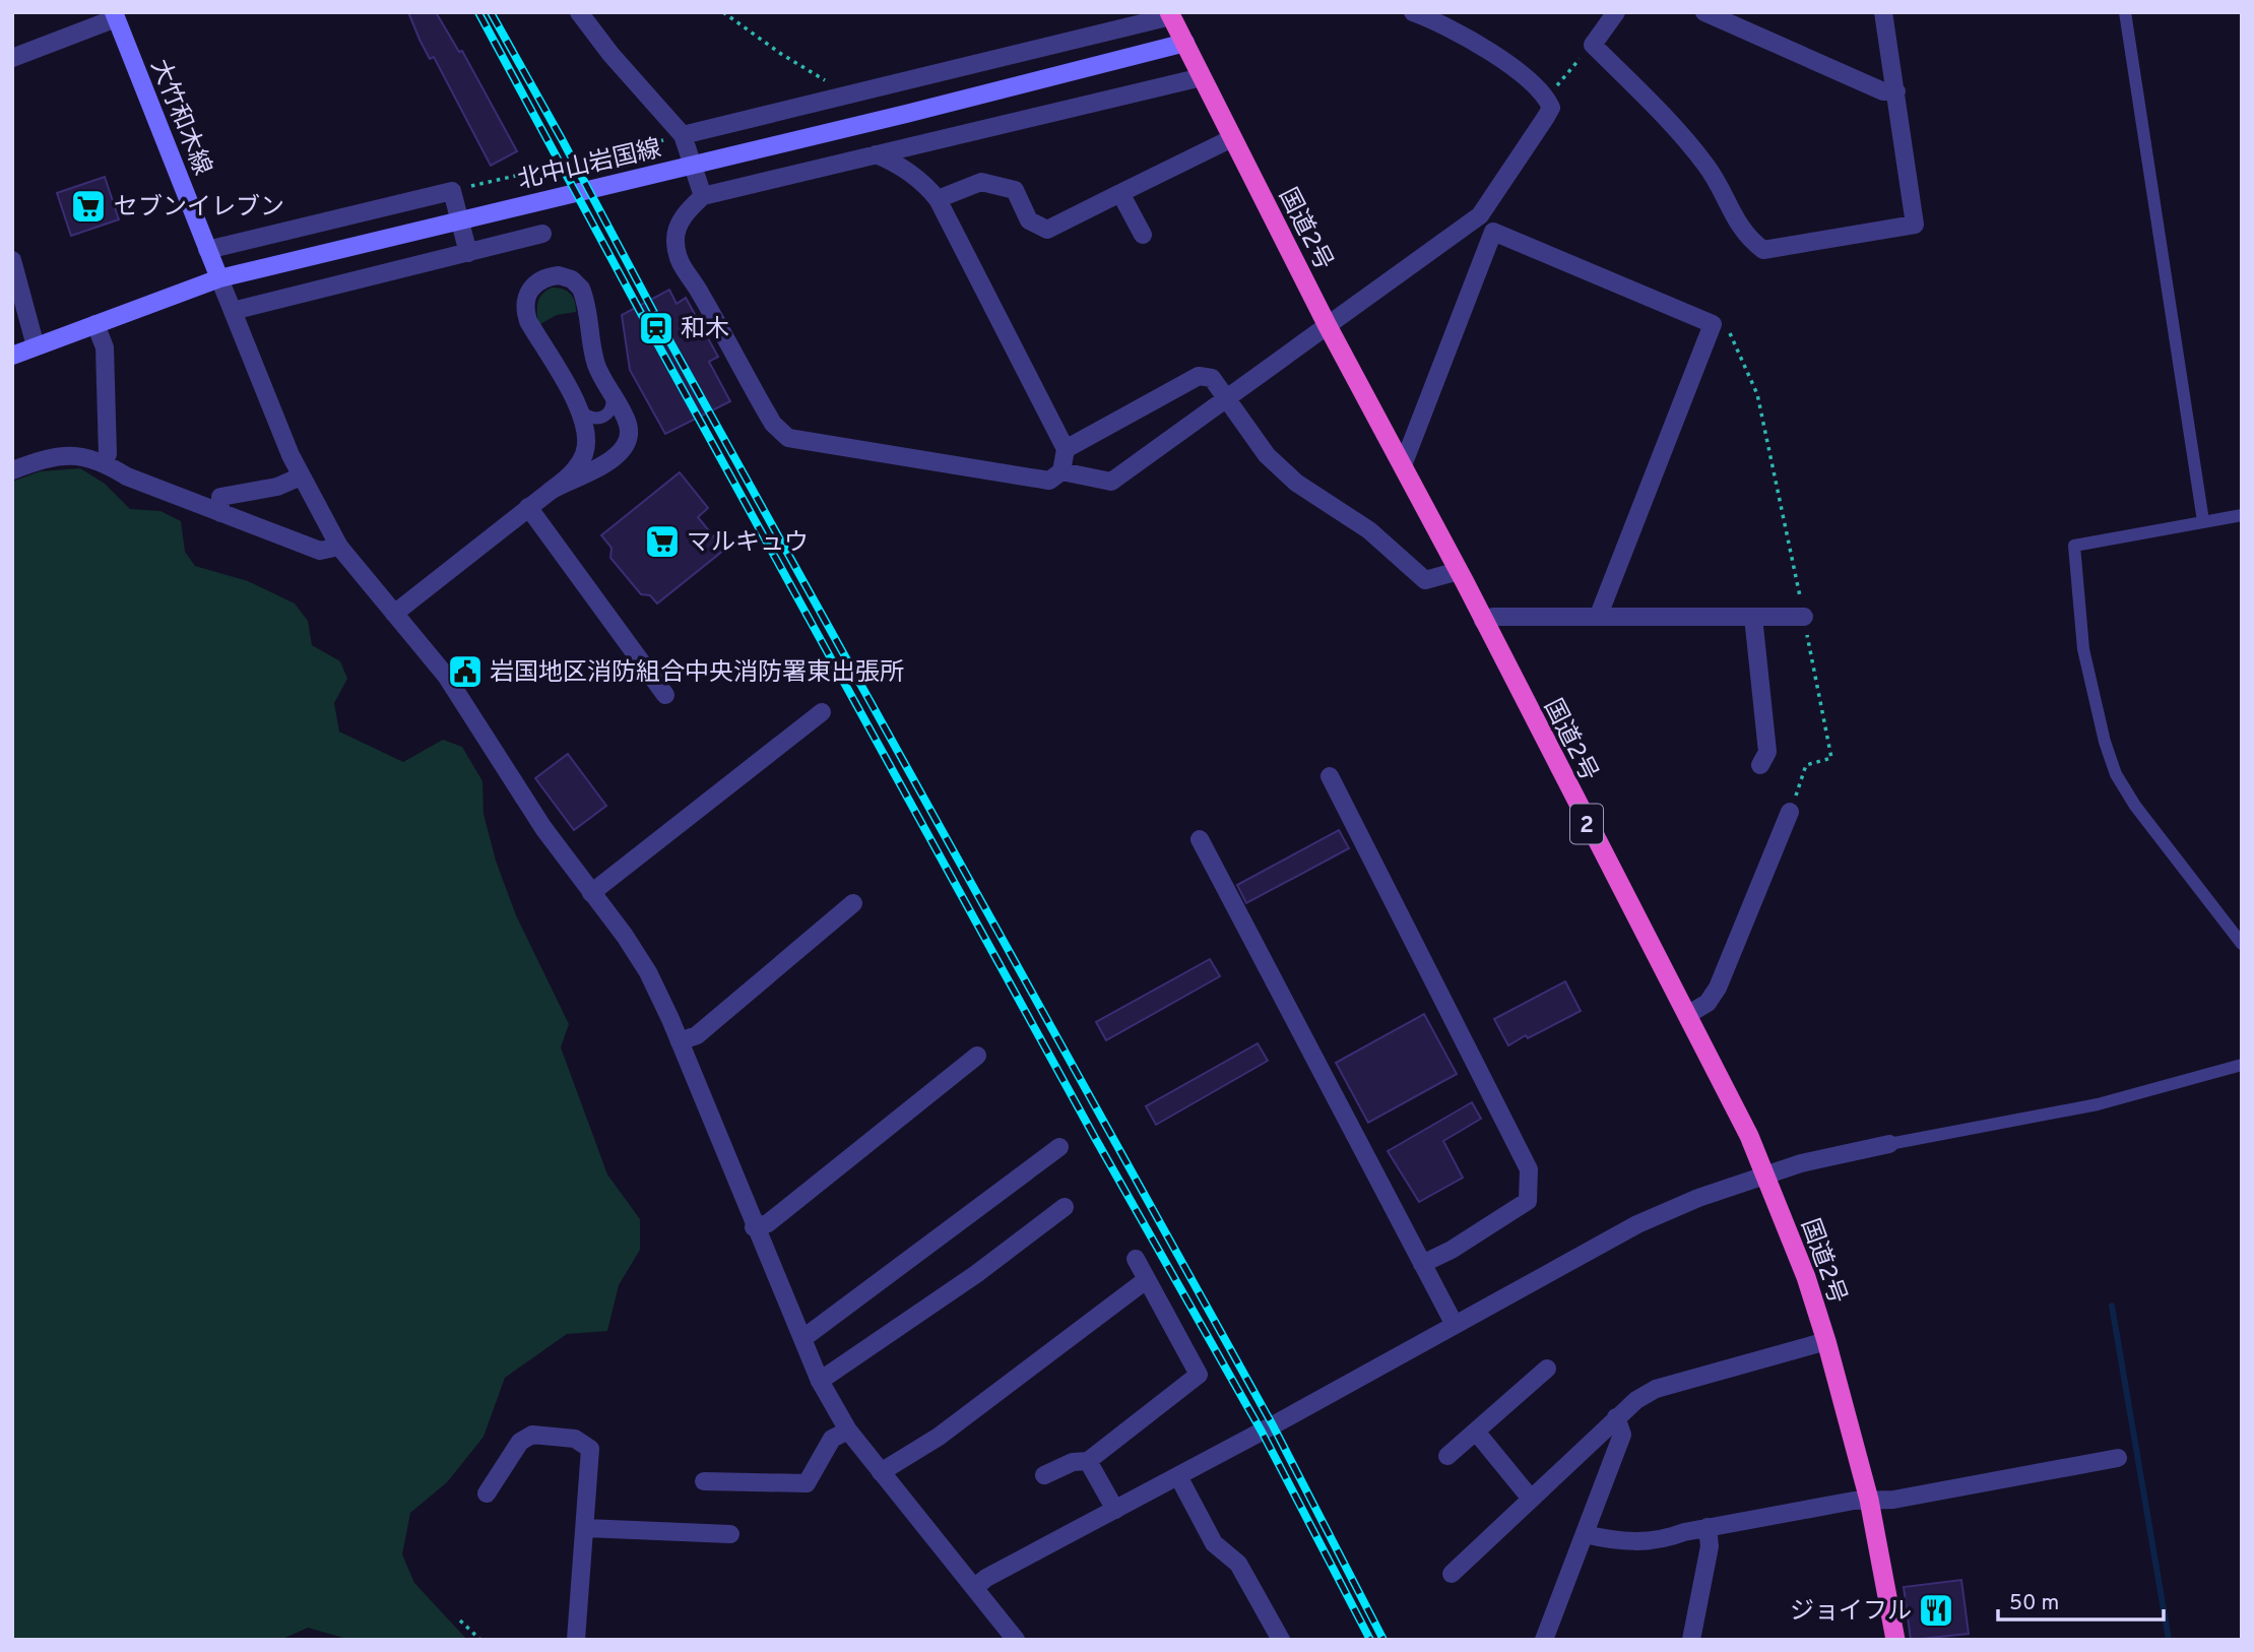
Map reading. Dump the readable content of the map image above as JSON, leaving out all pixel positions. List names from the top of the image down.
{
  "streets": {
    "highway": ["国道2号", "2"],
    "main road": ["大竹和木線", "北中山岩国線"]
  },
  "crossings": [
    ["大竹和木線", "北中山岩国線"],
    ["北中山岩国線", "国道2号"]
  ],
  "places": {
    "supermarket": ["セブンイレブン", "マルキュウ"],
    "station": ["和木"],
    "public building": ["岩国地区消防組合中央消防署東出張所"],
    "restaurant": ["ジョイフル"]
  },
  "scale_bar": "50 m"
}
